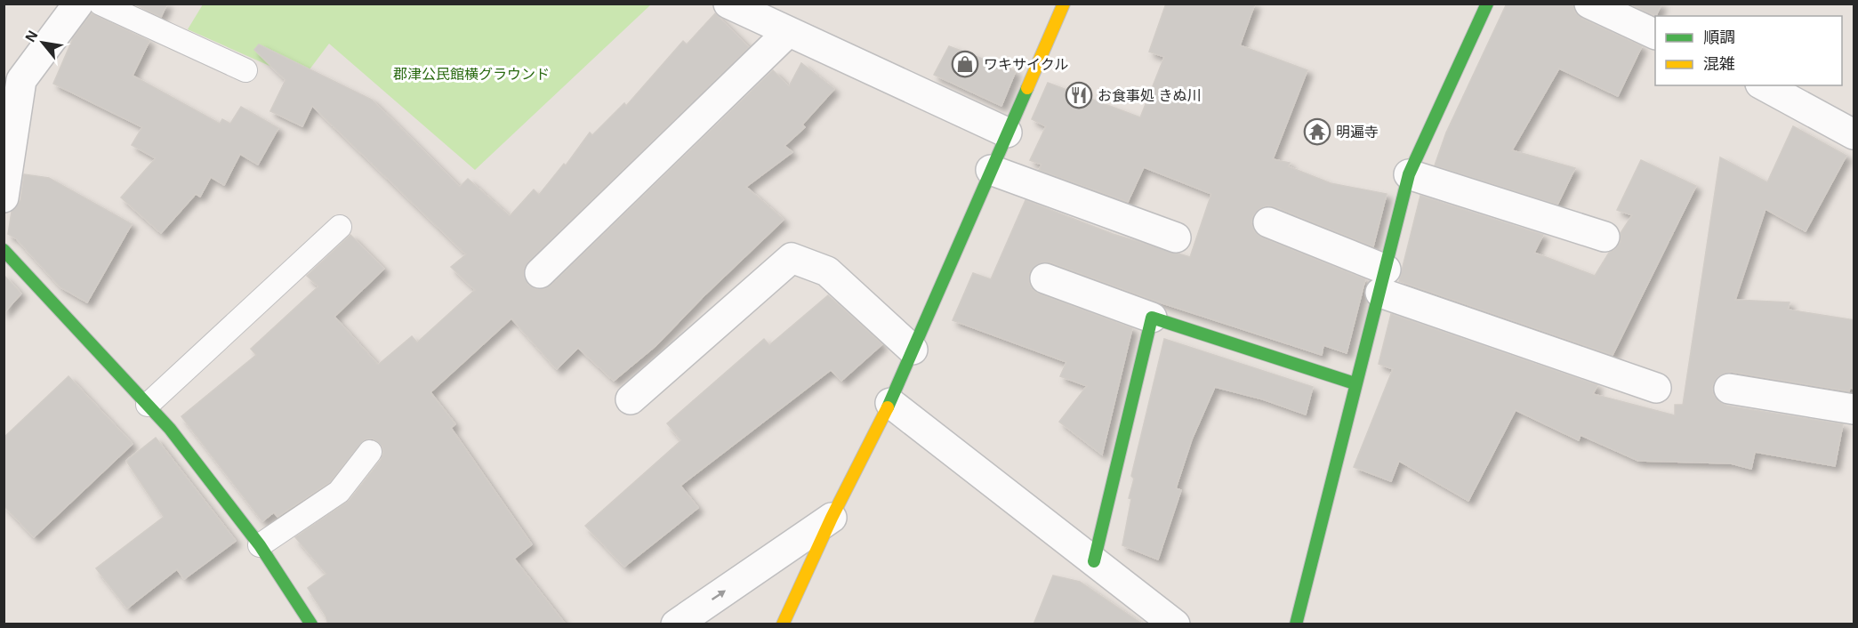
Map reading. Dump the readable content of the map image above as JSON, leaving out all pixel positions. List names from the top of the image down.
{
  "parks": ["郡津公民館横グラウンド"],
  "places": {
    "shop": ["ワキサイクル"],
    "restaurant": ["お食事処 きぬ川"],
    "temple": ["明遍寺"]
  },
  "legend": ["順調", "混雑"],
  "north": "top left"
}
